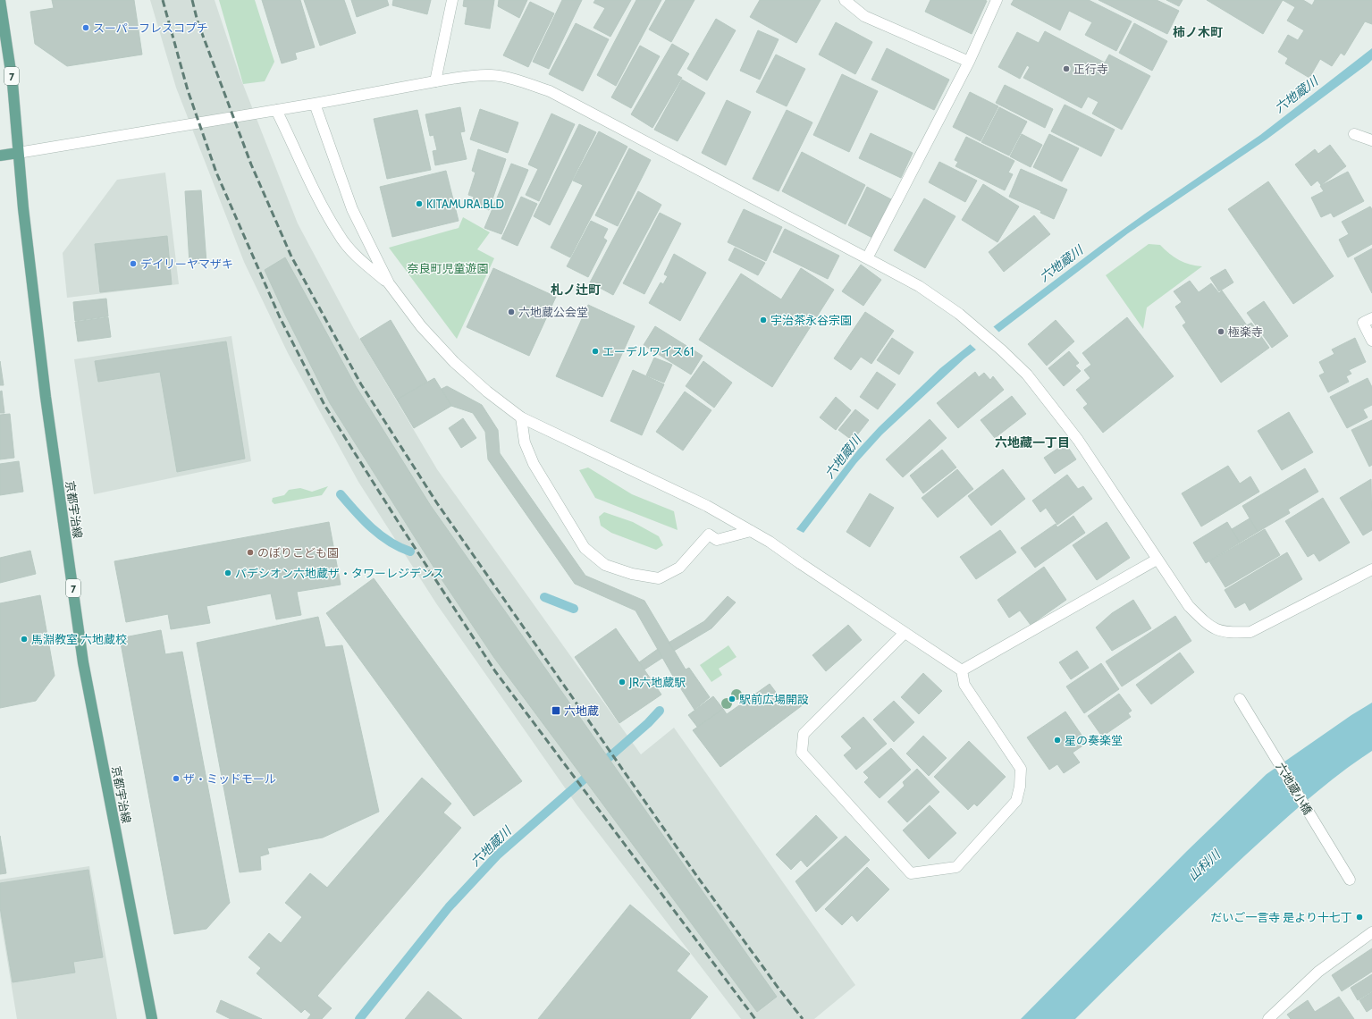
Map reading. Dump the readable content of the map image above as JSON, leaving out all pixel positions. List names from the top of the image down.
{
  "streets": {
    "main road": ["7", "京都宇治線"],
    "street": ["六地蔵小橋"]
  },
  "districts": ["柿ノ木町", "札ノ辻町", "六地藏一丁目"],
  "water": ["六地蔵川", "山科川"],
  "parks": ["奈良町児童遊園"],
  "places": {
    "other": [
      "スーパーフレスコプチ",
      "正行寺",
      "KITAMURA.BLD",
      "デイリーヤマザキ",
      "六地蔵公会堂",
      "宇治茶永谷宗園",
      "極楽寺",
      "エーデルワイス61",
      "のぼりこども園",
      "パデシオン六地蔵ザ・タワーレジデンス",
      "馬淵教室 六地蔵校",
      "JR六地蔵駅",
      "駅前広場開設",
      "星の奏楽堂",
      "ザ・ミッドモール",
      "だいご一言寺 是より十七丁"
    ],
    "transit": ["六地蔵"]
  }
}
